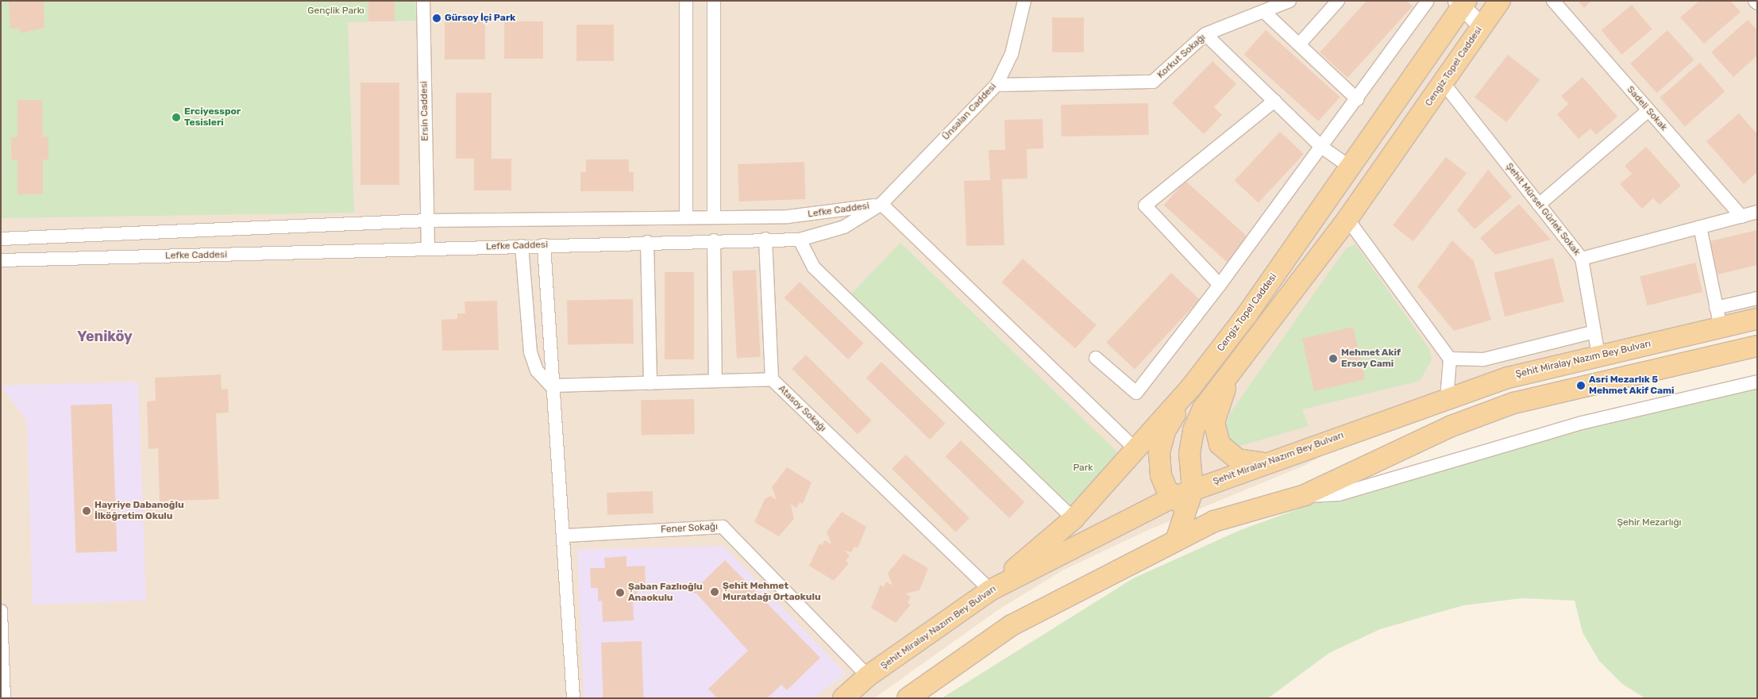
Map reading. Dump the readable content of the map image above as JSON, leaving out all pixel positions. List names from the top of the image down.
{
  "streets": {
    "main road": ["Cengiz Topel Caddesi", "Şehit Miralay Nazım Bey Bulvarı"],
    "street": [
      "Korkut Sokağı",
      "Sadeli Sokak",
      "Ersin Caddesi",
      "Ünsalan Caddesi",
      "Şehit Mürsel Gürlek Sokak",
      "Lefke Caddesi",
      "Atasoy Sokağı",
      "Fener Sokağı"
    ]
  },
  "crossings": [
    ["Korkut Sokağı", "Ünsalan Caddesi"],
    ["Cengiz Topel Caddesi", "Şehit Mürsel Gürlek Sokak"],
    ["Cengiz Topel Caddesi", "Şehit Miralay Nazım Bey Bulvarı"],
    ["Cengiz Topel Caddesi", "Atasoy Sokağı"],
    ["Ersin Caddesi", "Lefke Caddesi"],
    ["Ünsalan Caddesi", "Lefke Caddesi"],
    ["Şehit Mürsel Gürlek Sokak", "Şehit Miralay Nazım Bey Bulvarı"],
    ["Şehit Miralay Nazım Bey Bulvarı", "Atasoy Sokağı"],
    ["Şehit Miralay Nazım Bey Bulvarı", "Fener Sokağı"]
  ],
  "districts": ["Yeniköy"],
  "parks": ["Gençlik Parkı", "Park", "Şehir Mezarlığı"],
  "places": [
    "Gürsoy İçi Park",
    "Erciyesspor Tesisleri",
    "Mehmet Akif Ersoy Cami",
    "Asri Mezarlık 5 Mehmet Akif Cami",
    "Hayriye Dabanoğlu İlköğretim Okulu",
    "Şehit Mehmet Muratdağı Ortaokulu",
    "Şaban Fazlıoğlu Anaokulu"
  ]
}
